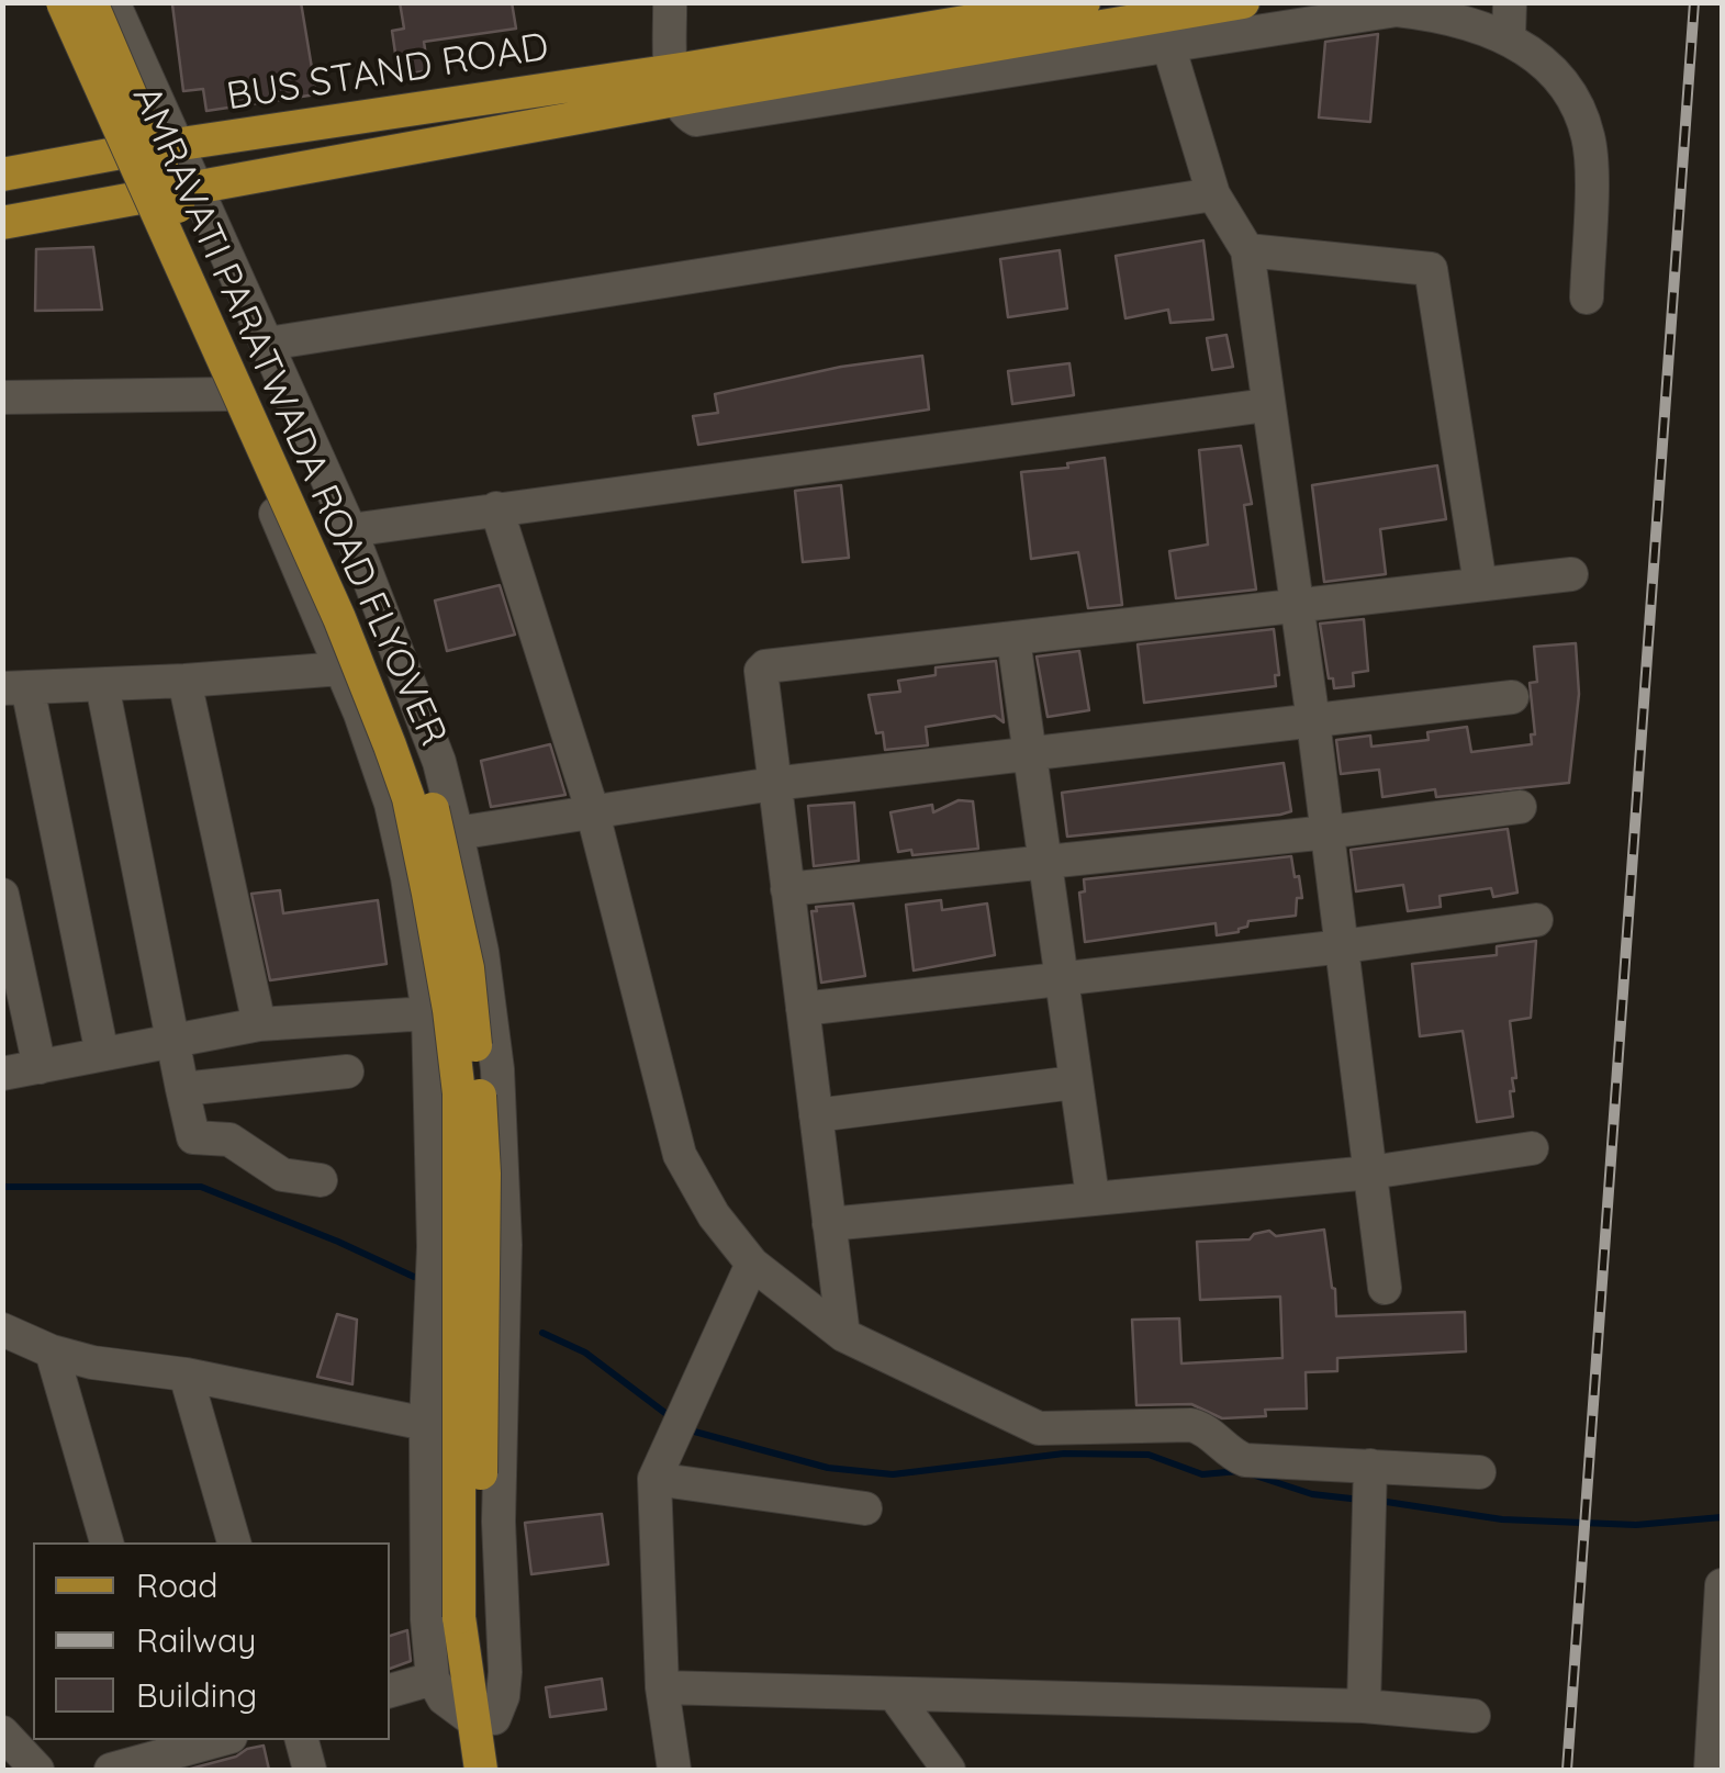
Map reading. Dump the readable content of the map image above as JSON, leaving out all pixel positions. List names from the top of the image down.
{
  "streets": {
    "main road": ["BUS STAND ROAD", "AMRAVATI PARATWADA ROAD FLYOVER"]
  },
  "legend": ["Road", "Railway", "Building"]
}
